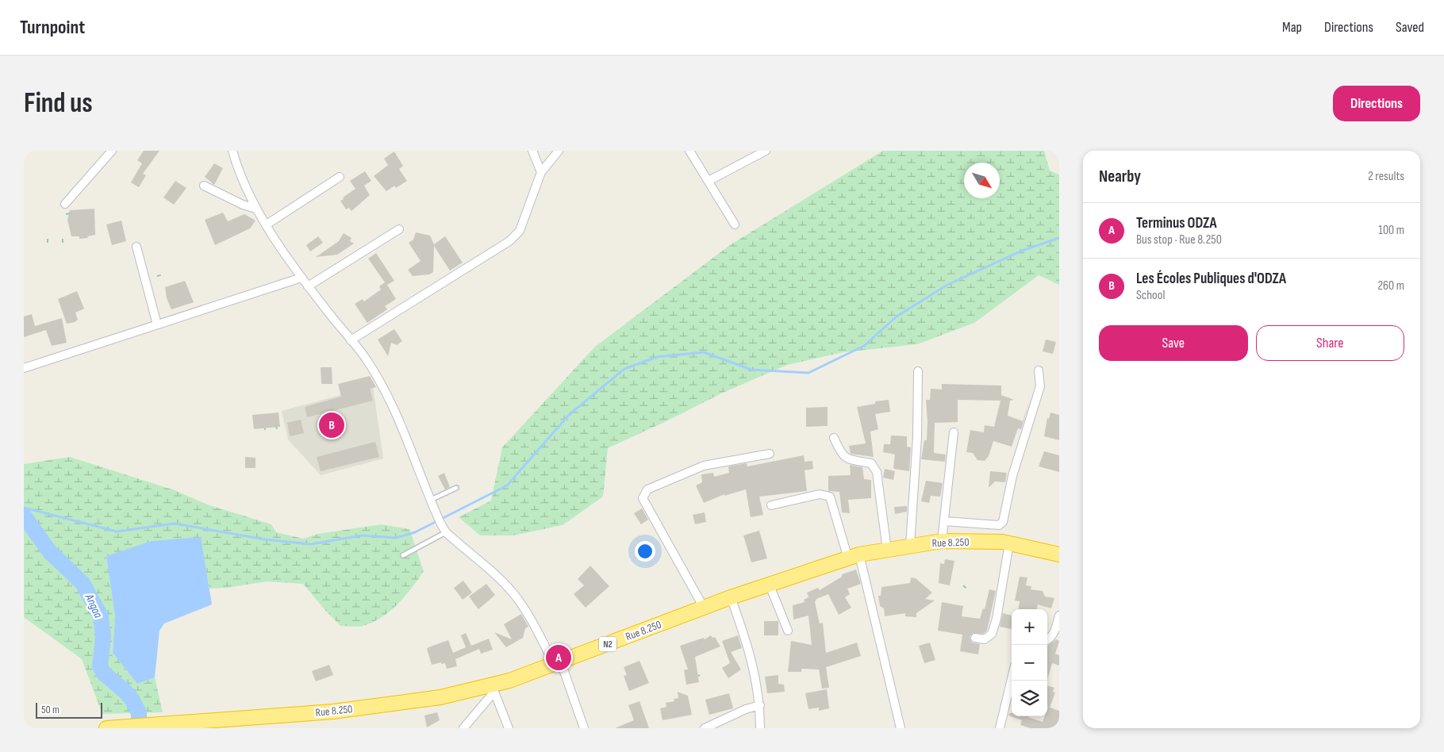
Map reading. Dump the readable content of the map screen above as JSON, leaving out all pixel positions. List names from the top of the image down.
{
  "streets": {
    "highway": ["Rue 8.250", "N2"]
  },
  "water": ["Angaa"],
  "scale_bar": "50 m",
  "north": "bottom right",
  "page": {
    "header": "Turnpoint",
    "nav": ["Map", "Directions", "Saved"],
    "buttons": [
      "Directions",
      ["Save", "Share"]
    ],
    "title": "Find us",
    "heading": ["Nearby", "2 results"],
    "list": [
      {
        "mark": "A",
        "name": "Terminus ODZA",
        "note": "Bus stop · Rue 8.250",
        "value": "100 m"
      },
      {
        "mark": "B",
        "name": "Les Écoles Publiques d'ODZA",
        "note": "School",
        "value": "260 m"
      }
    ],
    "pins": ["B", "A"],
    "map_buttons": ["+", "−"],
    "scale": "50 m"
  }
}
